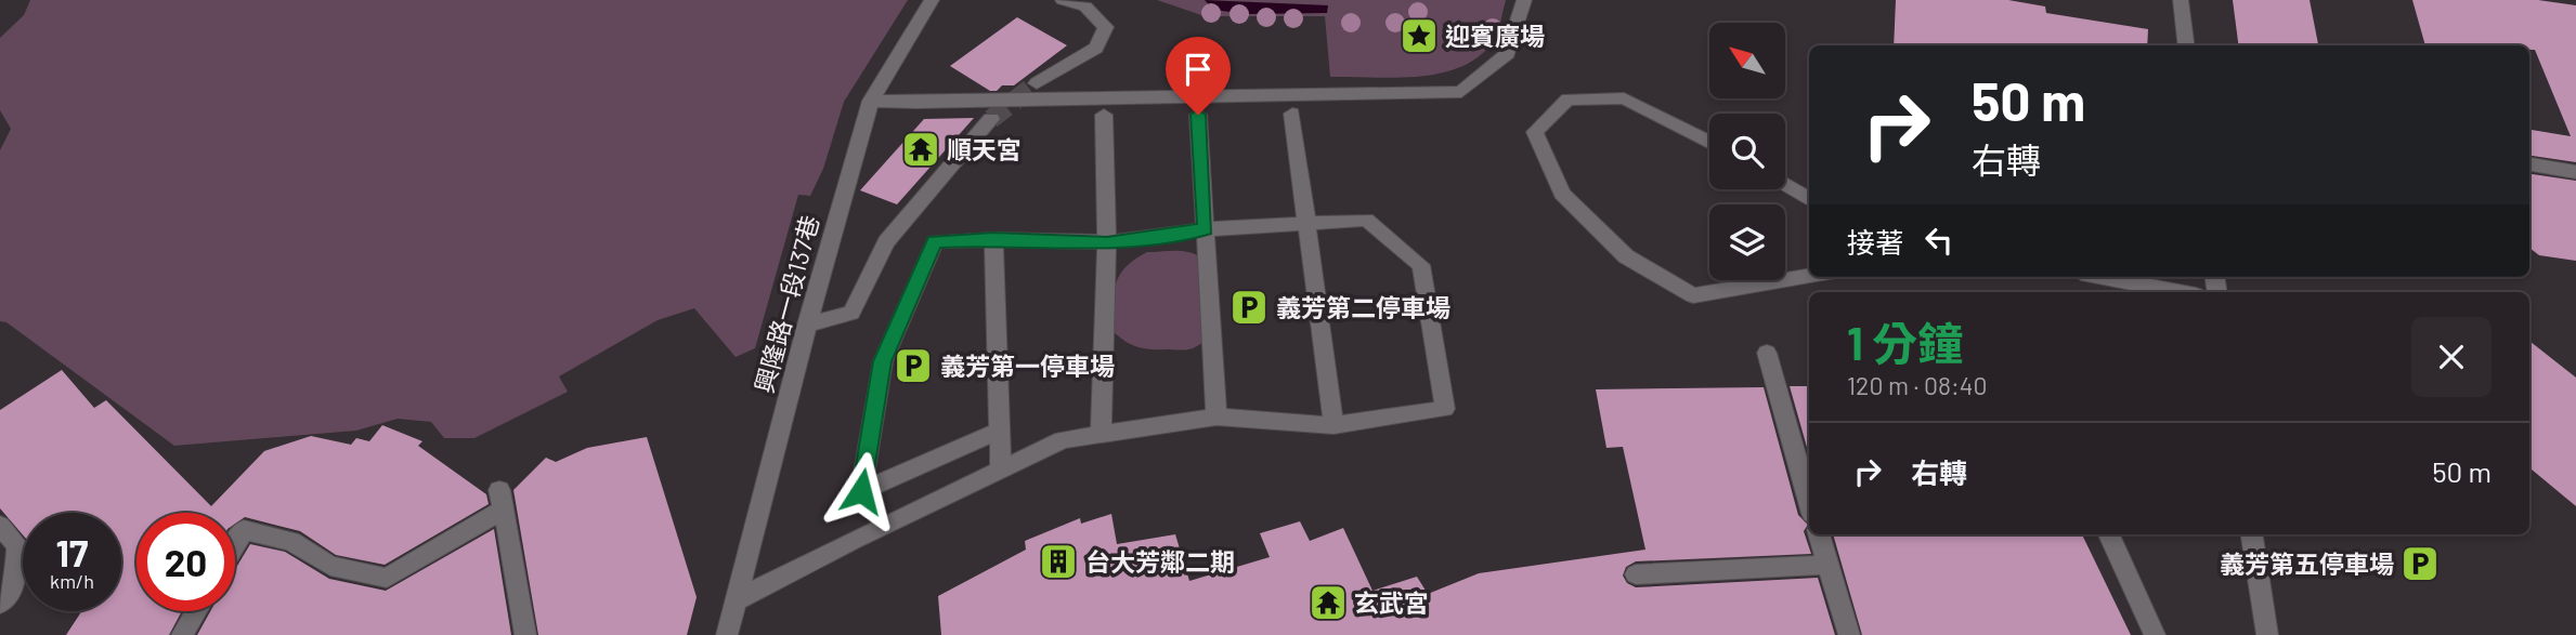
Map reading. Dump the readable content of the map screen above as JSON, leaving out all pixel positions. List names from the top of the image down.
{
  "streets": {
    "street": ["興隆路一段137巷"]
  },
  "places": {
    "place": ["迎賓廣場"],
    "temple": ["順天宮", "玄武宮"],
    "parking": ["義芳第二停車場", "義芳第一停車場", "義芳第五停車場"],
    "building": ["台大芳鄰二期"]
  },
  "north": "top left",
  "page": {
    "turn": ["50 m", "右轉"],
    "then": "接著",
    "heading": ["1 分鐘", "120 m · 08:40"],
    "list": [
      {
        "name": "右轉",
        "value": "50 m"
      }
    ],
    "speed": "17 km/h",
    "limit": "20"
  }
}
